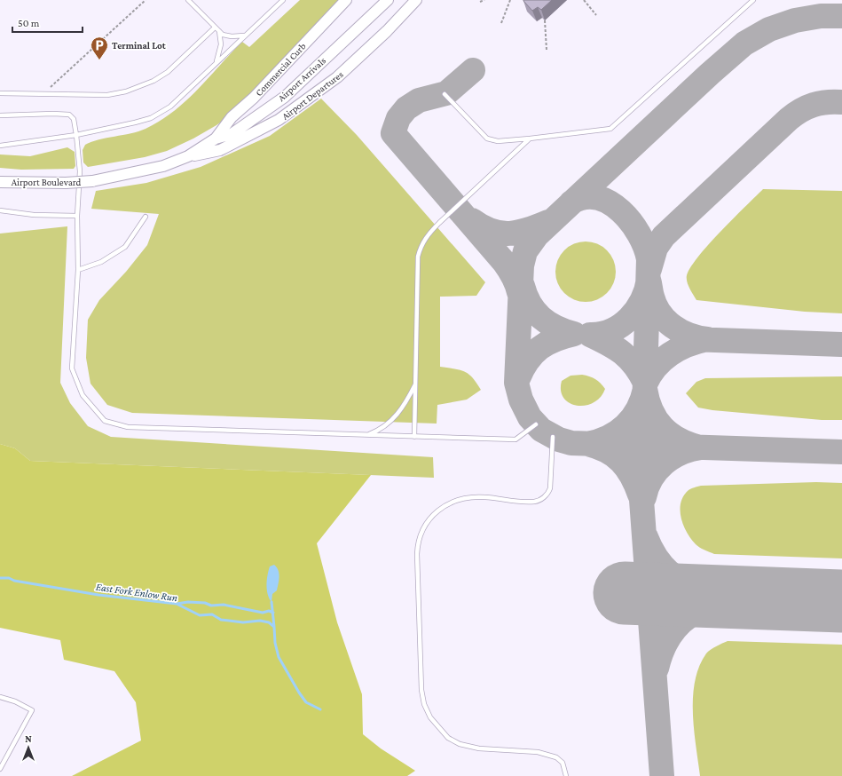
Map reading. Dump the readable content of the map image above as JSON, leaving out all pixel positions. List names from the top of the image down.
{
  "streets": {
    "street": [
      "Commercial Curb",
      "Airport Arrivals",
      "Airport Departures",
      "Airport Boulevard"
    ]
  },
  "crossings": [
    ["Commercial Curb", "Airport Arrivals"],
    ["Airport Arrivals", "Airport Departures"],
    ["Airport Arrivals", "Airport Boulevard"],
    ["Airport Departures", "Airport Boulevard"]
  ],
  "water": ["East Fork Enlow Run"],
  "places": {
    "parking": ["Terminal Lot"]
  },
  "scale_bar": "50 m",
  "north": "top"
}
